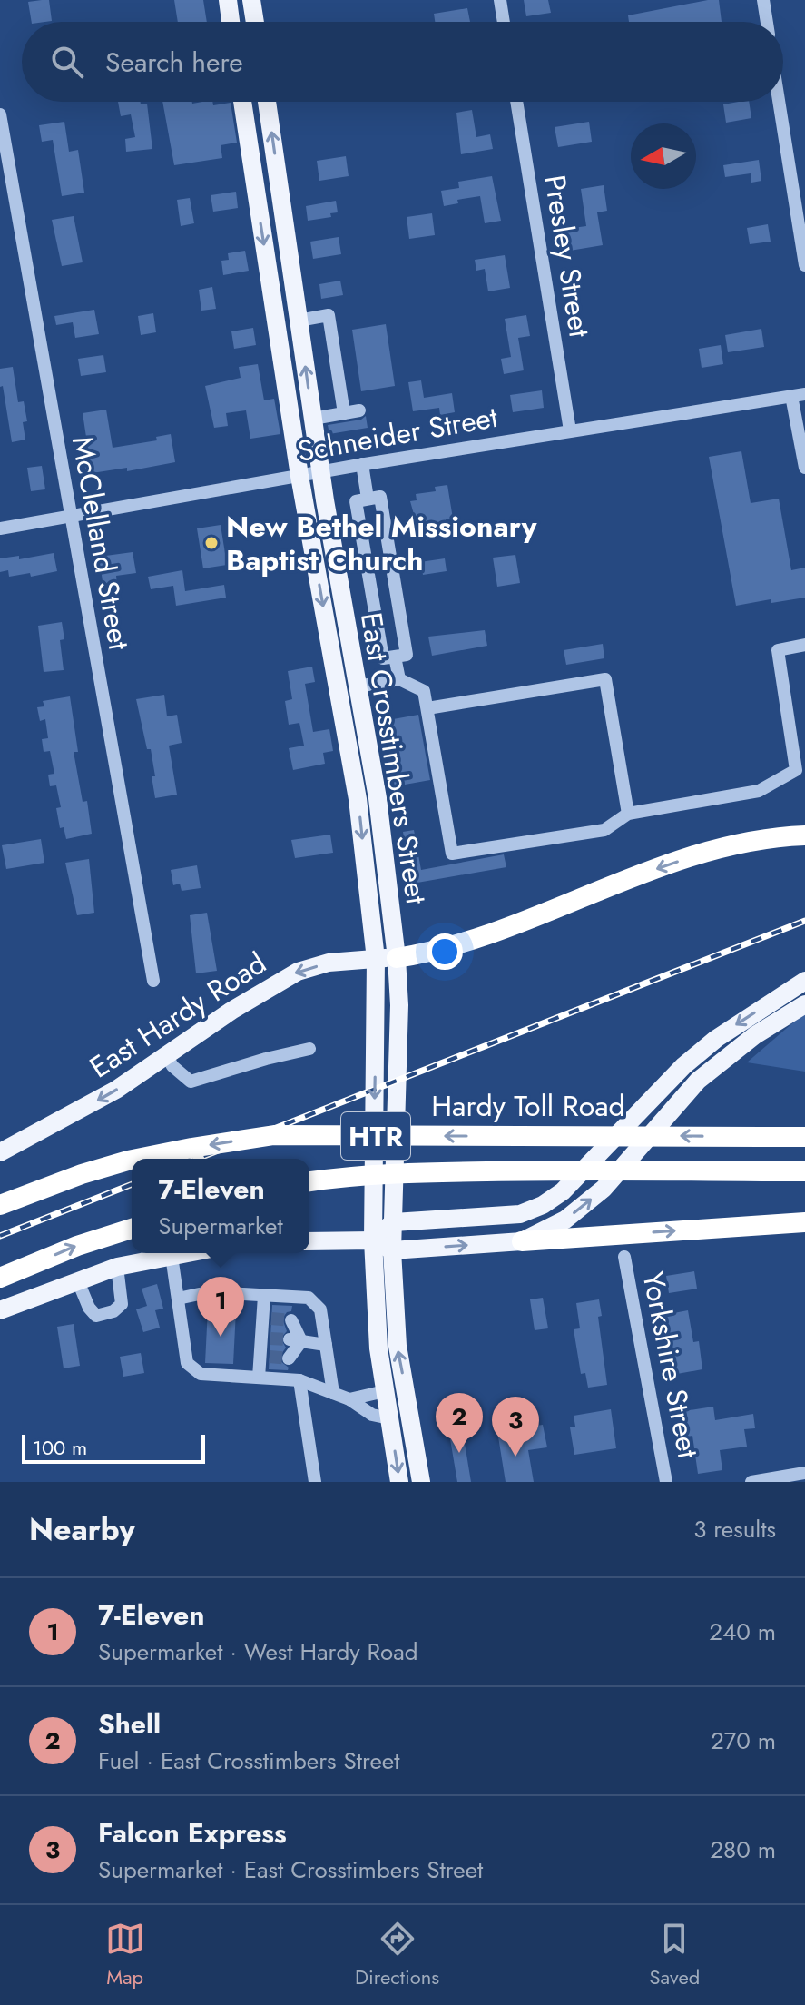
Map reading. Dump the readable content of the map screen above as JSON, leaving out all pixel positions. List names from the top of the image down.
{
  "streets": {
    "highway": ["Hardy Toll Road", "HTR"],
    "main road": ["East Crosstimbers Street", "East Hardy Road"],
    "street": [
      "Presley Street",
      "Schneider Street",
      "McClelland Street",
      "Yorkshire Street"
    ]
  },
  "crossings": [
    ["Presley Street", "Schneider Street"],
    ["Schneider Street", "McClelland Street"],
    ["Schneider Street", "East Crosstimbers Street"],
    ["East Crosstimbers Street", "East Hardy Road"]
  ],
  "one_way": ["East Hardy Road"],
  "places": ["New Bethel Missionary Baptist Church"],
  "scale_bar": "100 m",
  "north": "left",
  "page": {
    "search": "Search here",
    "popup": ["7-Eleven", "Supermarket"],
    "pins": ["1", "2", "3"],
    "scale": "100 m",
    "heading": ["Nearby", "3 results"],
    "list": [
      {
        "mark": "1",
        "name": "7-Eleven",
        "note": "Supermarket · West Hardy Road",
        "value": "240 m"
      },
      {
        "mark": "2",
        "name": "Shell",
        "note": "Fuel · East Crosstimbers Street",
        "value": "270 m"
      },
      {
        "mark": "3",
        "name": "Falcon Express",
        "note": "Supermarket · East Crosstimbers Street",
        "value": "280 m"
      }
    ],
    "nav": ["Map", "Directions", "Saved"]
  }
}
